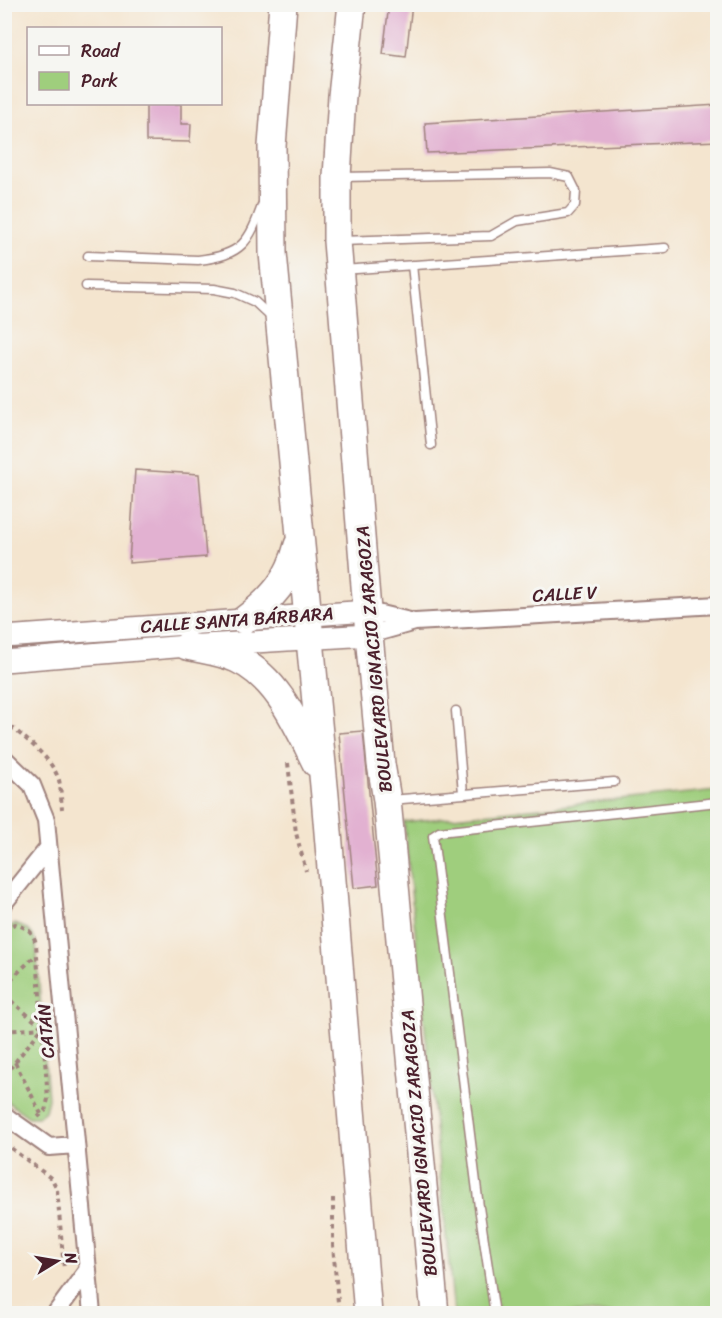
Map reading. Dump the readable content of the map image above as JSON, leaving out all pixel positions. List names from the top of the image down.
{
  "streets": {
    "main road": ["BOULEVARD IGNACIO ZARAGOZA"],
    "street": ["CALLE V", "CALLE SANTA BÁRBARA", "CATÁN"]
  },
  "crossings": [
    ["CALLE V", "CALLE SANTA BÁRBARA"],
    ["CALLE SANTA BÁRBARA", "BOULEVARD IGNACIO ZARAGOZA"]
  ],
  "legend": ["Road", "Park"],
  "north": "right"
}
